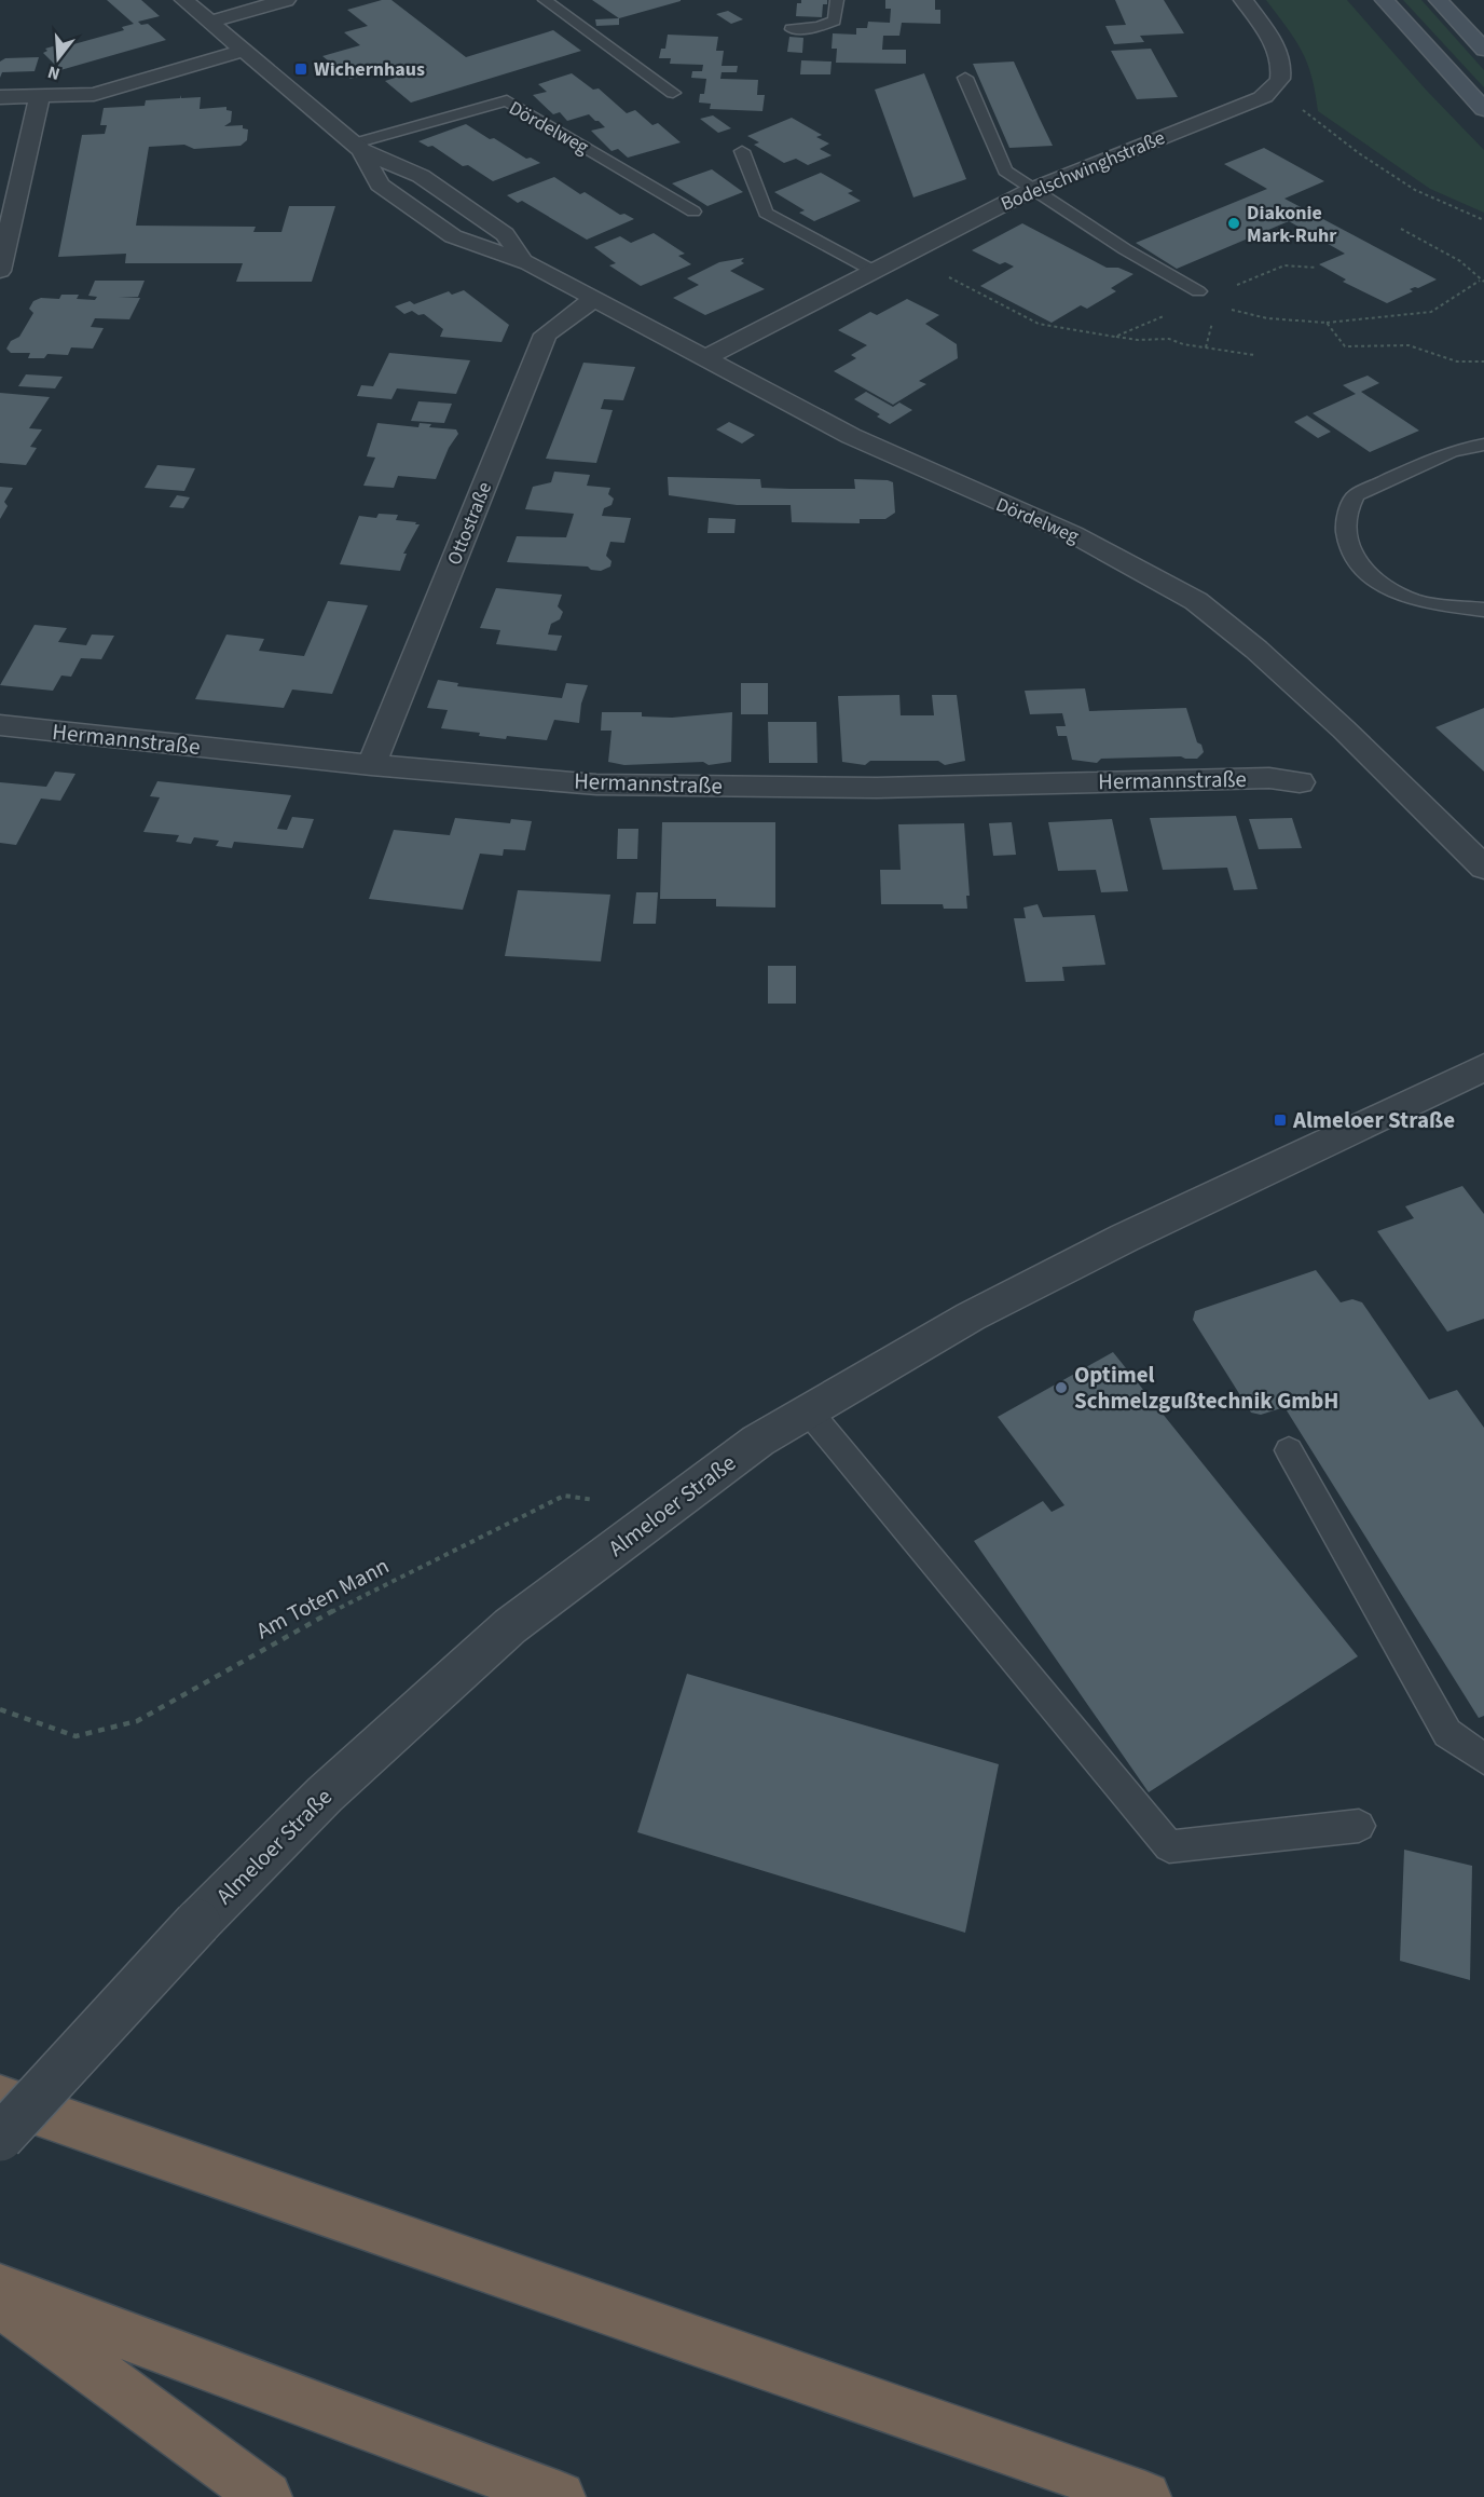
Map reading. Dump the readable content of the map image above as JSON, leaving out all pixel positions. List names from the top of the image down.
{
  "streets": {
    "street": [
      "Dördelweg",
      "Bodelschwinghstraße",
      "Ottostraße",
      "Hermannstraße",
      "Almeloer Straße"
    ],
    "path": ["Am Toten Mann"]
  },
  "crossings": [
    ["Dördelweg", "Bodelschwinghstraße"],
    ["Dördelweg", "Ottostraße"],
    ["Ottostraße", "Hermannstraße"],
    ["Almeloer Straße", "Am Toten Mann"]
  ],
  "places": {
    "transit": ["Wichernhaus", "Almeloer Straße"],
    "other": ["Diakonie Mark-Ruhr", "Optimel Schmelzgußtechnik GmbH"]
  },
  "north": "bottom"
}
